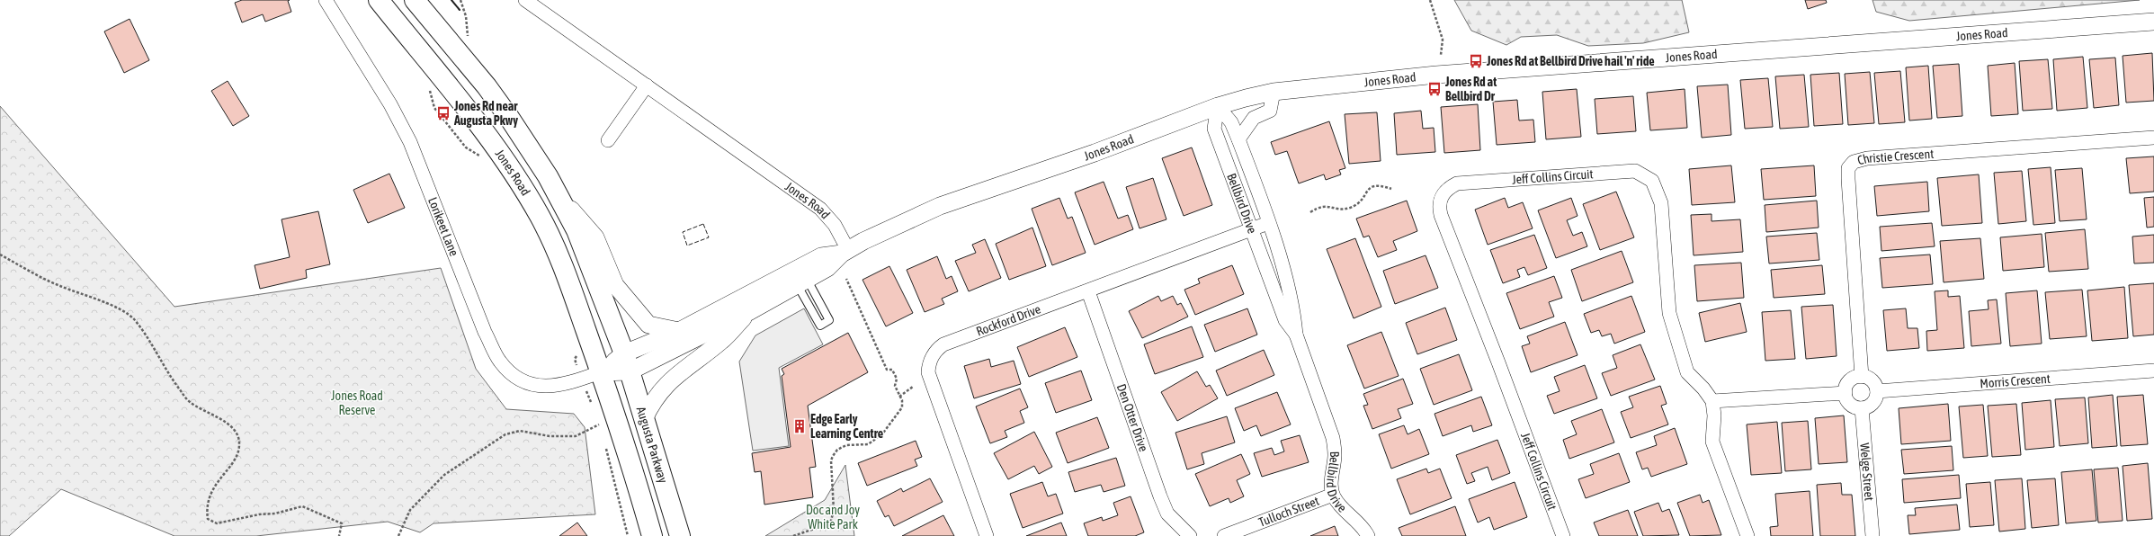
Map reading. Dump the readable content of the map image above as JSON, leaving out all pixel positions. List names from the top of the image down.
{
  "streets": {
    "main road": ["Jones Road", "Augusta Parkway"],
    "street": [
      "Christie Crescent",
      "Jeff Collins Circuit",
      "Bellbird Drive",
      "Lorikeet Lane",
      "Rockford Drive",
      "Morris Crescent",
      "Den Otter Drive",
      "Welge Street",
      "Tulloch Street"
    ]
  },
  "crossings": [
    ["Jones Road", "Bellbird Drive"],
    ["Jones Road", "Lorikeet Lane"],
    ["Jones Road", "Augusta Parkway"],
    ["Christie Crescent", "Morris Crescent"],
    ["Christie Crescent", "Welge Street"],
    ["Bellbird Drive", "Rockford Drive"],
    ["Bellbird Drive", "Tulloch Street"],
    ["Lorikeet Lane", "Augusta Parkway"],
    ["Rockford Drive", "Den Otter Drive"],
    ["Morris Crescent", "Welge Street"]
  ],
  "parks": ["Jones Road Reserve", "Doc and Joy White Park"],
  "places": {
    "bus stop": ["Jones Rd at Bellbird Drive hail 'n' ride", "Jones Rd at Bellbird Dr", "Jones Rd near Augusta Pkwy"],
    "building": ["Edge Early Learning Centre"]
  }
}
